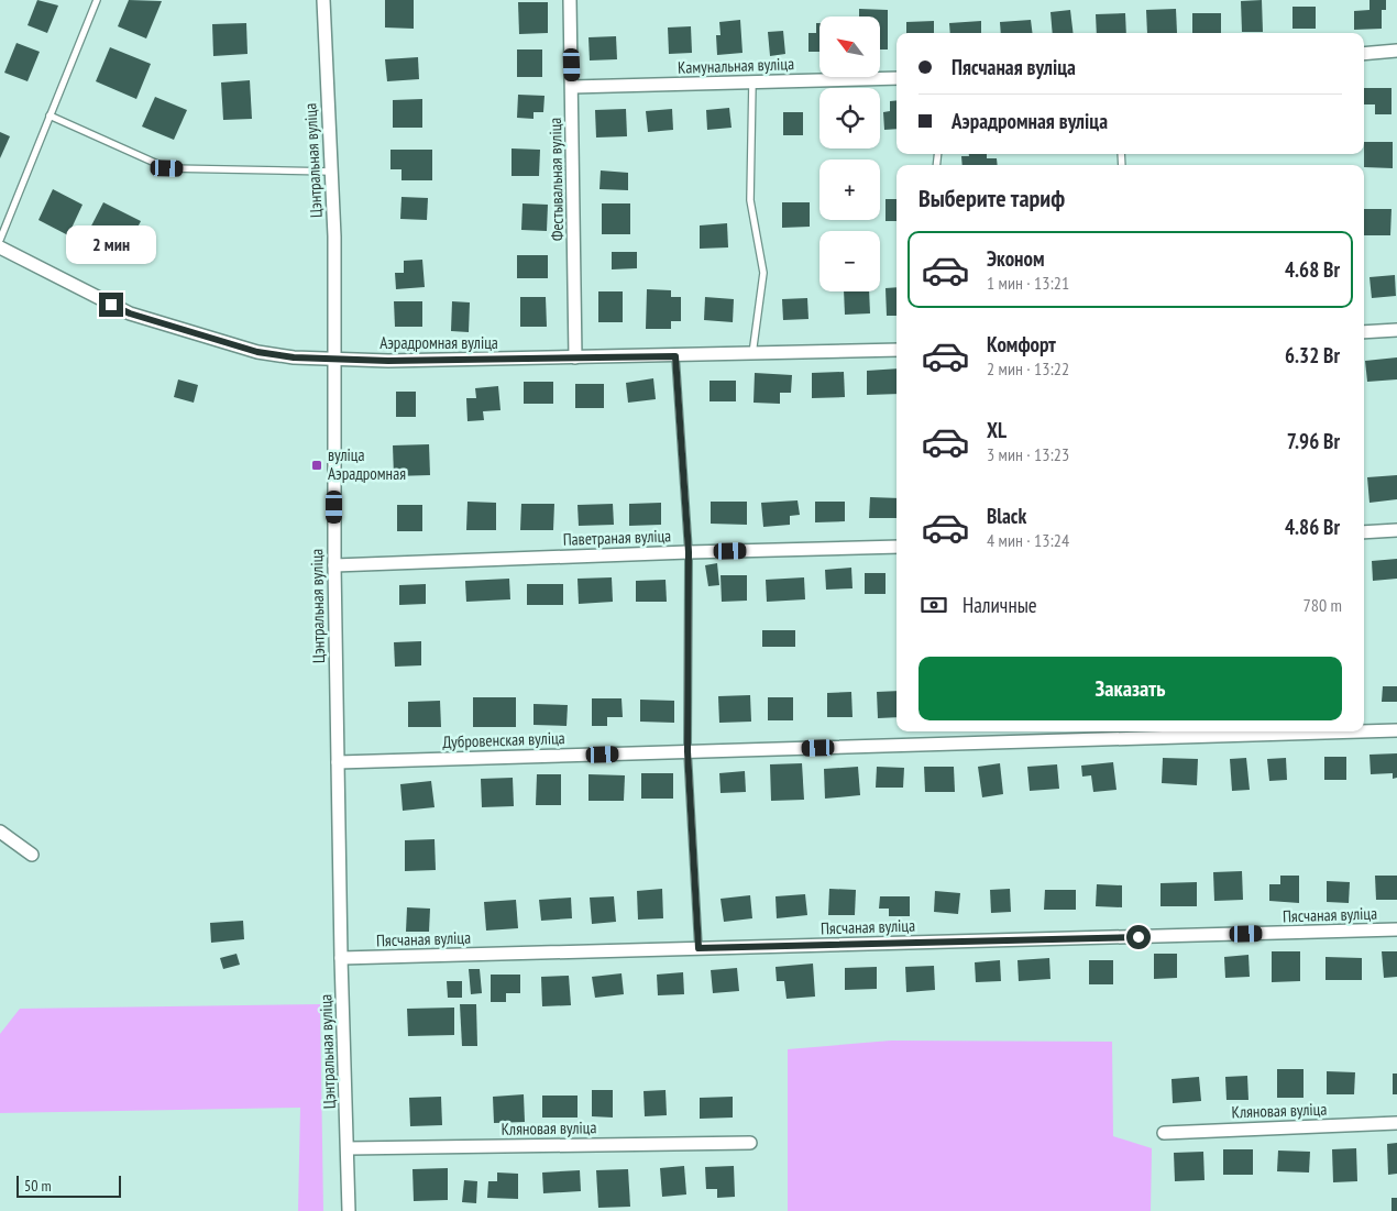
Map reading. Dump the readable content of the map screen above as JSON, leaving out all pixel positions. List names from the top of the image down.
{
  "streets": {
    "street": [
      "Камунальная вуліца",
      "Цэнтральная вуліца",
      "Фестывальная вуліца",
      "Аэрадромная вуліца",
      "Паветраная вуліца",
      "Дубровенская вуліца",
      "Пясчаная вуліца",
      "Кляновая вуліца"
    ]
  },
  "crossings": [
    ["Камунальная вуліца", "Фестывальная вуліца"],
    ["Цэнтральная вуліца", "Аэрадромная вуліца"],
    ["Цэнтральная вуліца", "Паветраная вуліца"],
    ["Цэнтральная вуліца", "Дубровенская вуліца"],
    ["Цэнтральная вуліца", "Пясчаная вуліца"],
    ["Цэнтральная вуліца", "Кляновая вуліца"],
    ["Фестывальная вуліца", "Аэрадромная вуліца"]
  ],
  "places": {
    "transit": ["вуліца Аэрадромная"]
  },
  "scale_bar": "50 m",
  "north": "top left",
  "page": {
    "map_buttons": ["+", "−"],
    "banner": ["Пясчаная вуліца", "Аэрадромная вуліца"],
    "heading": "Выберите тариф",
    "bubble": "2 мин",
    "list": [
      {
        "name": "Эконом",
        "note": "1 мин · 13:21",
        "value": "4.68 Br"
      },
      {
        "name": "Комфорт",
        "note": "2 мин · 13:22",
        "value": "6.32 Br"
      },
      {
        "name": "XL",
        "note": "3 мин · 13:23",
        "value": "7.96 Br"
      },
      {
        "name": "Black",
        "note": "4 мин · 13:24",
        "value": "4.86 Br"
      }
    ],
    "pay": ["Наличные", "780 m"],
    "buttons": "Заказать",
    "scale": "50 m"
  }
}
